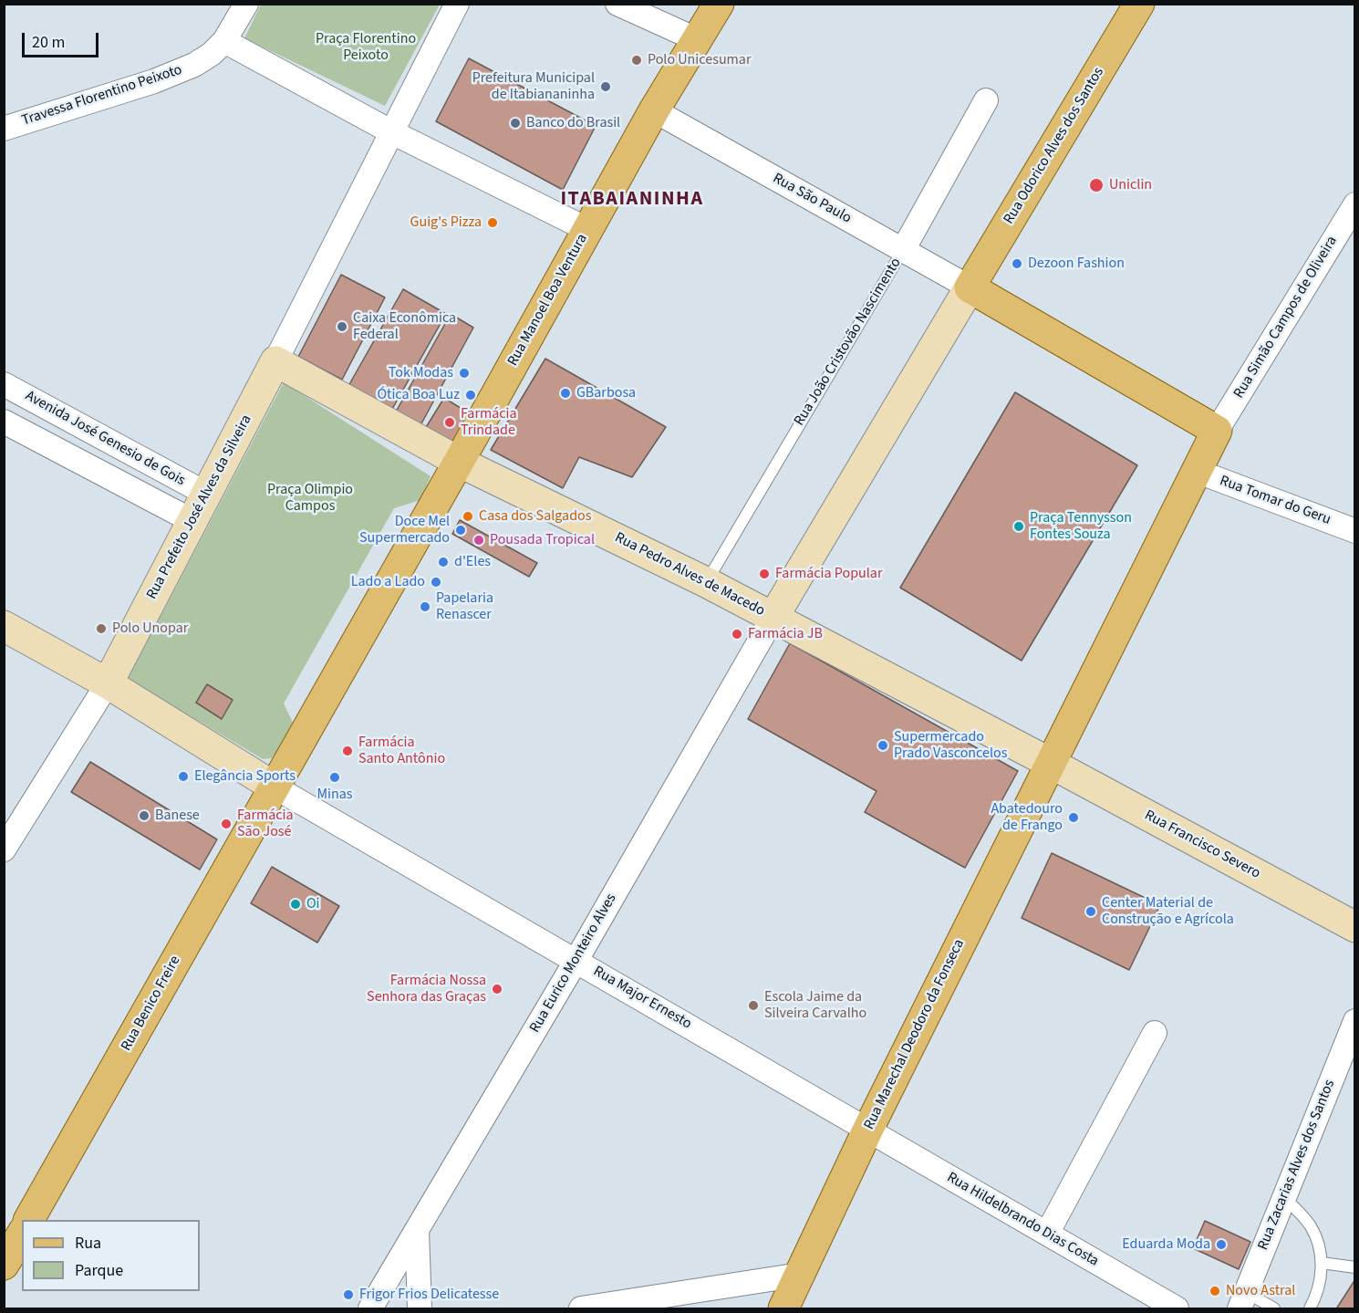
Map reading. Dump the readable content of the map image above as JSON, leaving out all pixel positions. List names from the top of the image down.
{
  "streets": {
    "main road": [
      "Rua Odorico Alves dos Santos",
      "Rua Manoel Boa Ventura",
      "Rua Prefeito José Alves da Silveira",
      "Rua Pedro Alves de Macedo",
      "Rua Francisco Severo",
      "Rua Benico Freire",
      "Rua Marechal Deodoro da Fonseca"
    ],
    "street": [
      "Travessa Florentino Peixoto",
      "Rua São Paulo",
      "Rua Simão Campos de Oliveira",
      "Rua João Cristovão Nascimento",
      "Avenida José Genesio de Gois",
      "Rua Tomar do Geru",
      "Rua Eurico Monteiro Alves",
      "Rua Major Ernesto",
      "Rua Zacarias Alves dos Santos",
      "Rua Hildelbrando Dias Costa"
    ]
  },
  "crossings": [
    ["Rua Odorico Alves dos Santos", "Rua São Paulo"],
    ["Rua São Paulo", "Rua Manoel Boa Ventura"],
    ["Rua São Paulo", "Rua João Cristovão Nascimento"],
    ["Rua Manoel Boa Ventura", "Rua Pedro Alves de Macedo"],
    ["Rua João Cristovão Nascimento", "Rua Pedro Alves de Macedo"],
    ["Avenida José Genesio de Gois", "Rua Prefeito José Alves da Silveira"],
    ["Rua Pedro Alves de Macedo", "Rua Eurico Monteiro Alves"],
    ["Rua Francisco Severo", "Rua Marechal Deodoro da Fonseca"],
    ["Rua Eurico Monteiro Alves", "Rua Major Ernesto"],
    ["Rua Major Ernesto", "Rua Benico Freire"],
    ["Rua Major Ernesto", "Rua Marechal Deodoro da Fonseca"],
    ["Rua Major Ernesto", "Rua Hildelbrando Dias Costa"],
    ["Rua Marechal Deodoro da Fonseca", "Rua Hildelbrando Dias Costa"]
  ],
  "districts": ["ITABAIANINHA"],
  "parks": ["Praça Florentino Peixoto", "Praça Olimpio Campos"],
  "places": [
    "Polo Unicesumar",
    "Prefeitura Municipal de Itabiananinha",
    "Banco do Brasil",
    "Uniclin",
    "Guig's Pizza",
    "Dezoon Fashion",
    "Caixa Econômica Federal",
    "Tok Modas",
    "GBarbosa",
    "Ótica Boa Luz",
    "Farmácia Trindade",
    "Casa dos Salgados",
    "Praça Tennysson Fontes Souza",
    "Doce Mel Supermercado",
    "Pousada Tropical",
    "d'Eles",
    "Farmácia Popular",
    "Lado a Lado",
    "Papelaria Renascer",
    "Polo Unopar",
    "Farmácia JB",
    "Supermercado Prado Vasconcelos",
    "Farmácia Santo Antônio",
    "Elegância Sports",
    "Minas",
    "Banese",
    "Abatedouro de Frango",
    "Farmácia São José",
    "Oi",
    "Center Material de Construção e Agrícola",
    "Farmácia Nossa Senhora das Graças",
    "Escola Jaime da Silveira Carvalho",
    "Eduarda Moda",
    "Novo Astral",
    "Frigor Frios Delicatesse"
  ],
  "legend": ["Rua", "Parque"],
  "scale_bar": "20 m"
}
